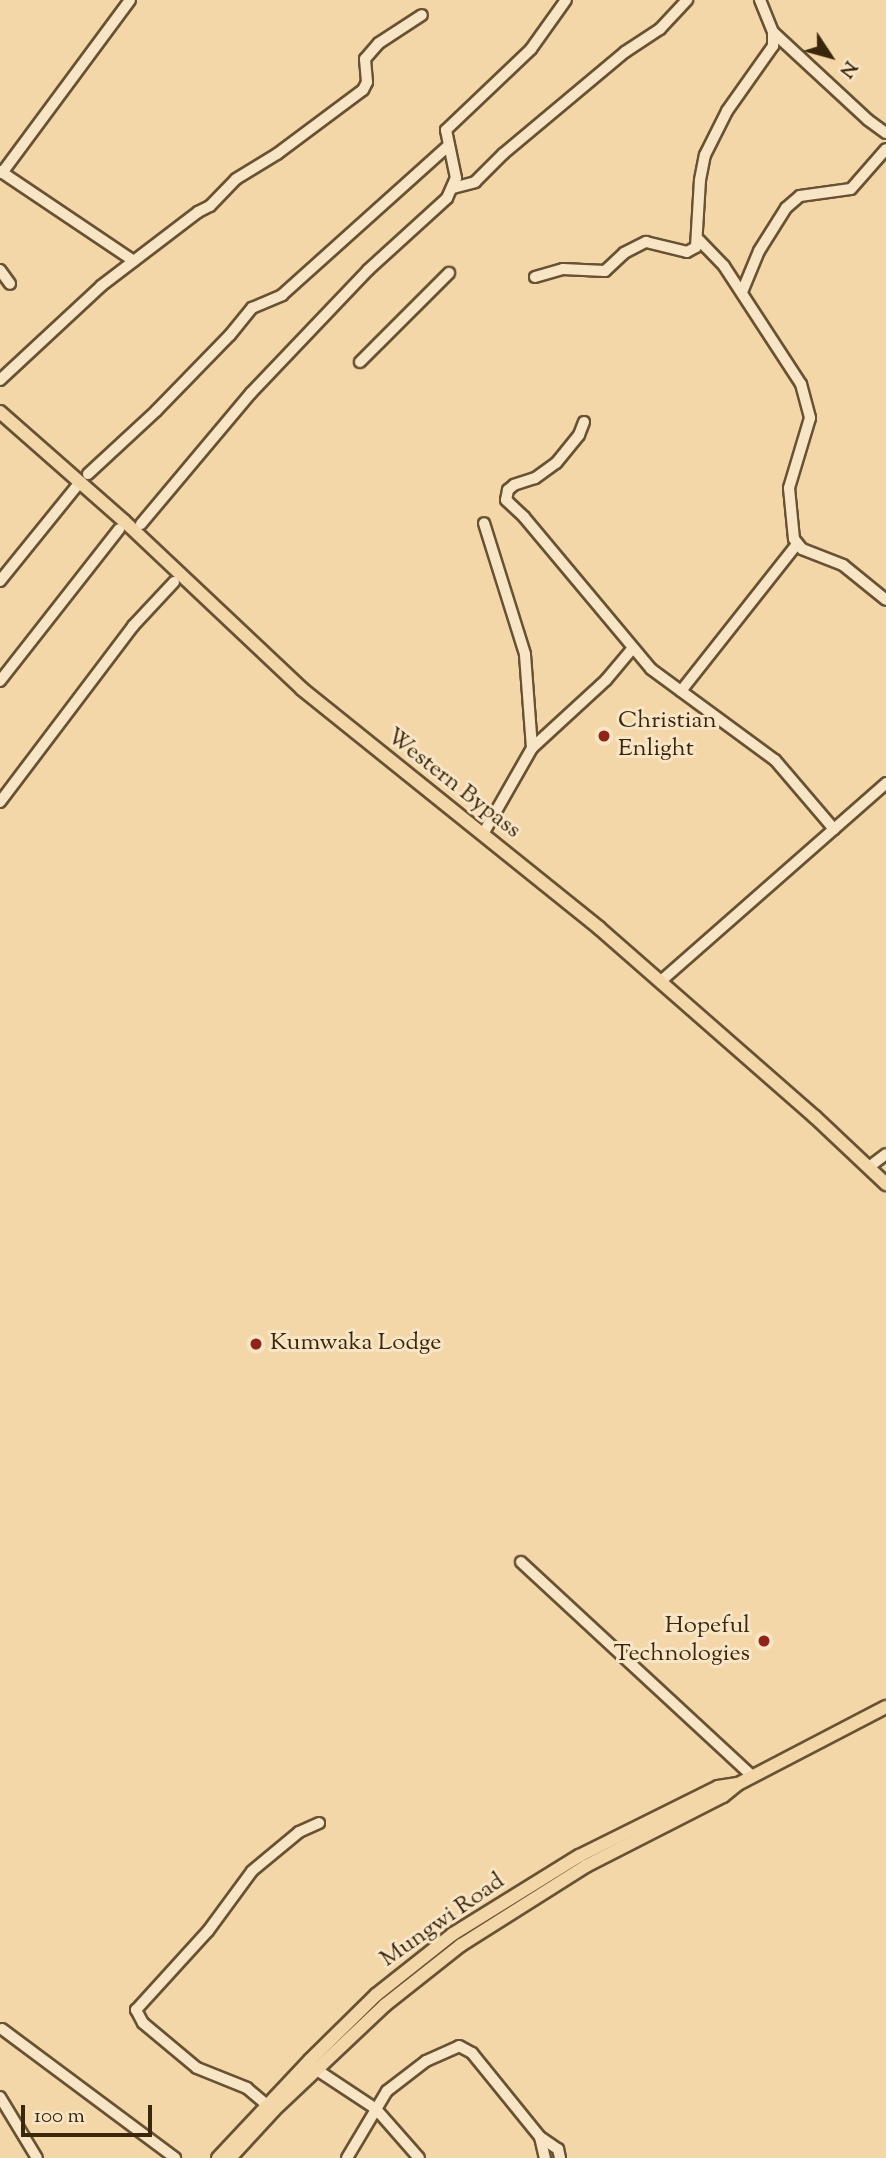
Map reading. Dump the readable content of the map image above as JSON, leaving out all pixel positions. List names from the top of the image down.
{
  "streets": {
    "main road": ["Western Bypass", "Mungwi Road"]
  },
  "places": ["Christian Enlight", "Kumwaka Lodge", "Hopeful Technologies"],
  "scale_bar": "100 m",
  "north": "bottom right"
}
